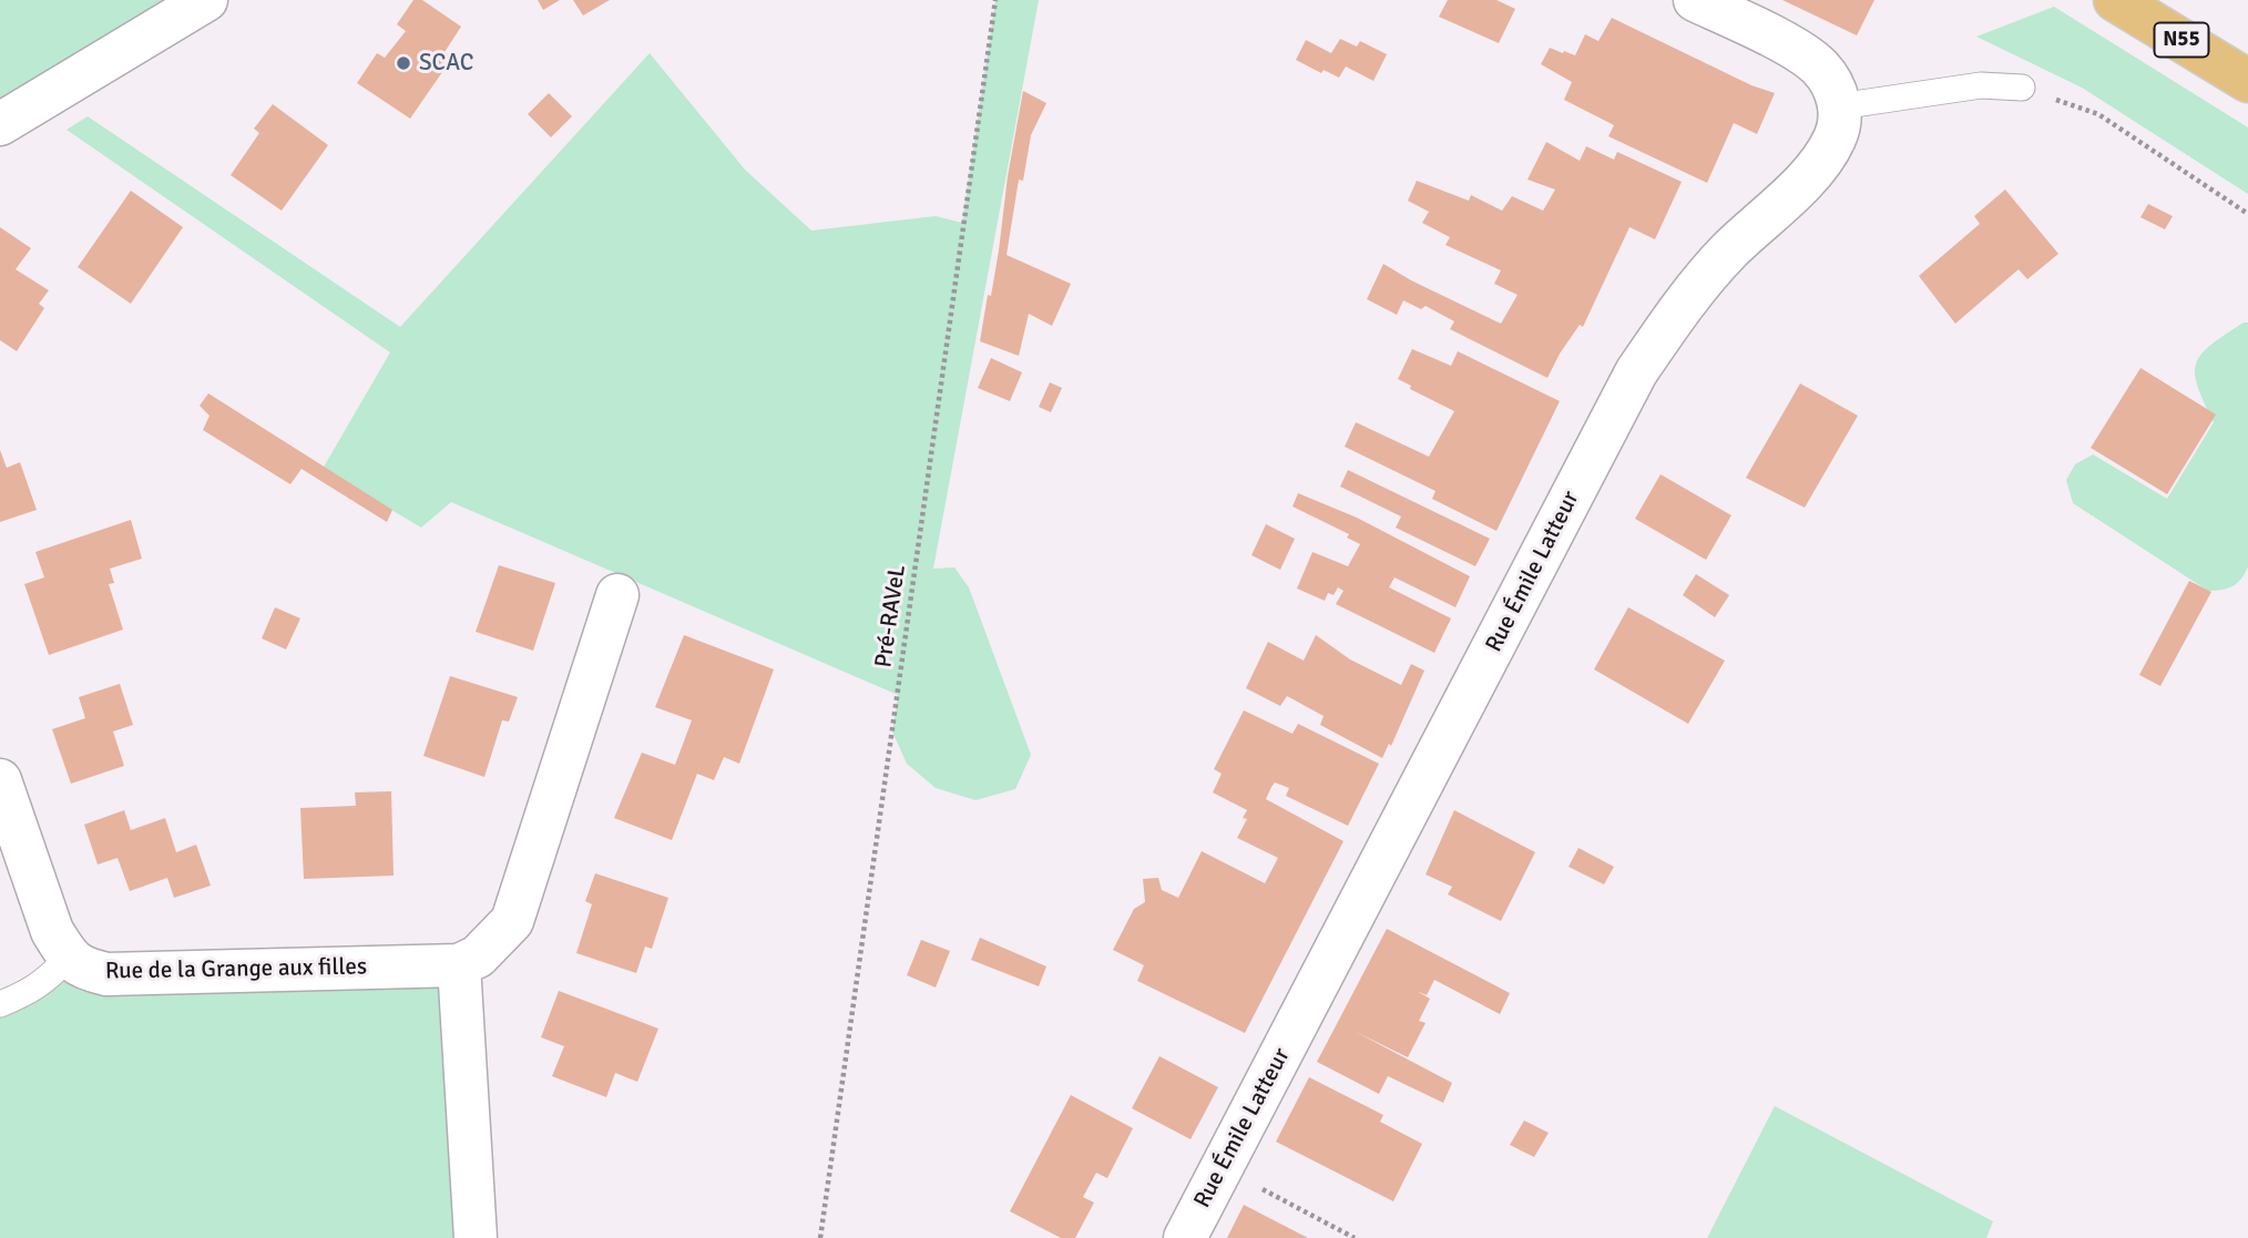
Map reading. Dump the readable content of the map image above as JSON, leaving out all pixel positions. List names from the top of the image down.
{
  "streets": {
    "highway": ["N55"],
    "street": ["Rue Émile Latteur", "Rue de la Grange aux filles"],
    "path": ["Pré-RAVeL"]
  },
  "places": ["SCAC"]
}
